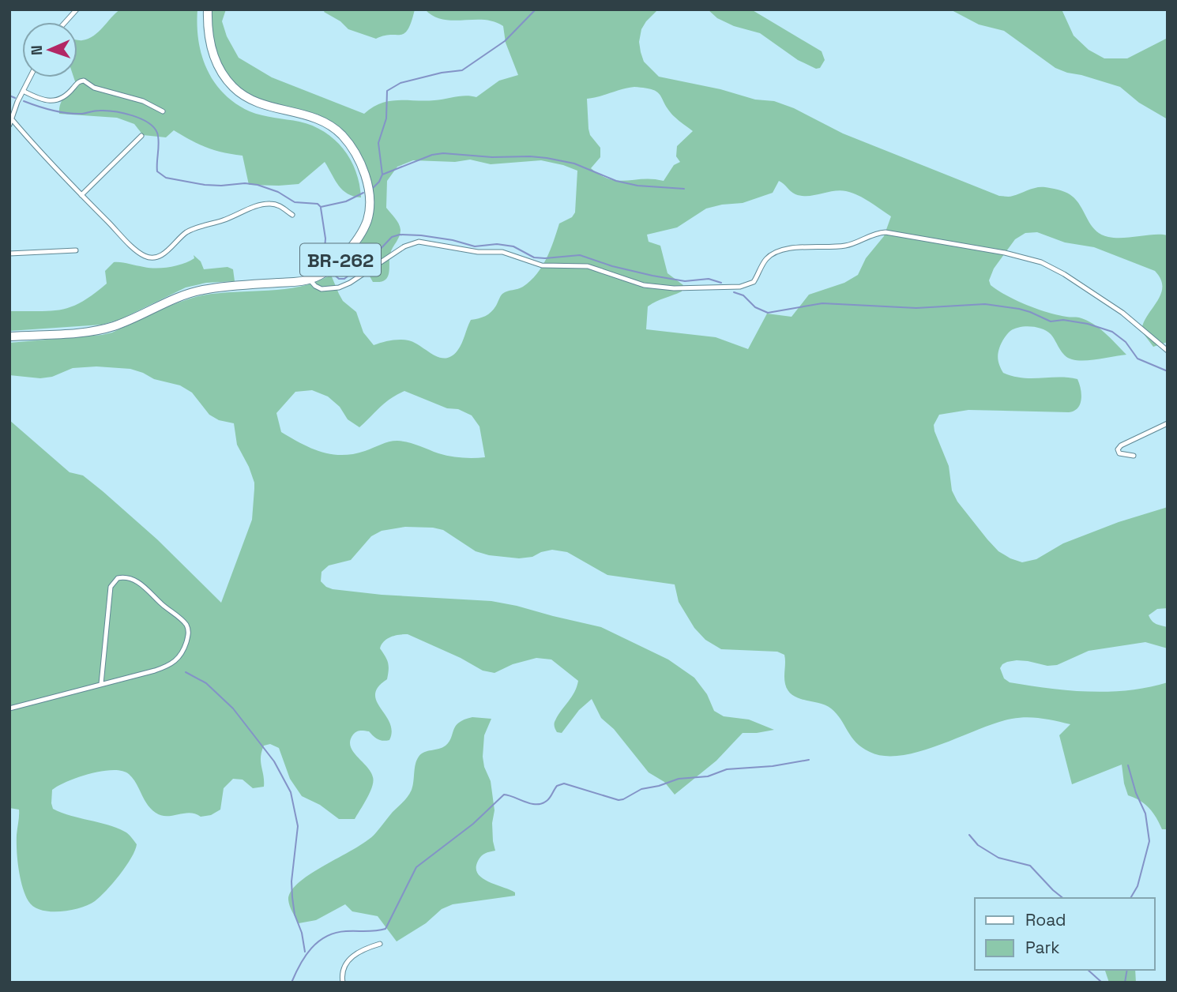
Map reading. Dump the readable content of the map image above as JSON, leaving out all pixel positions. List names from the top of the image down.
{
  "streets": {
    "highway": ["BR-262"]
  },
  "legend": ["Road", "Park"],
  "north": "left"
}
